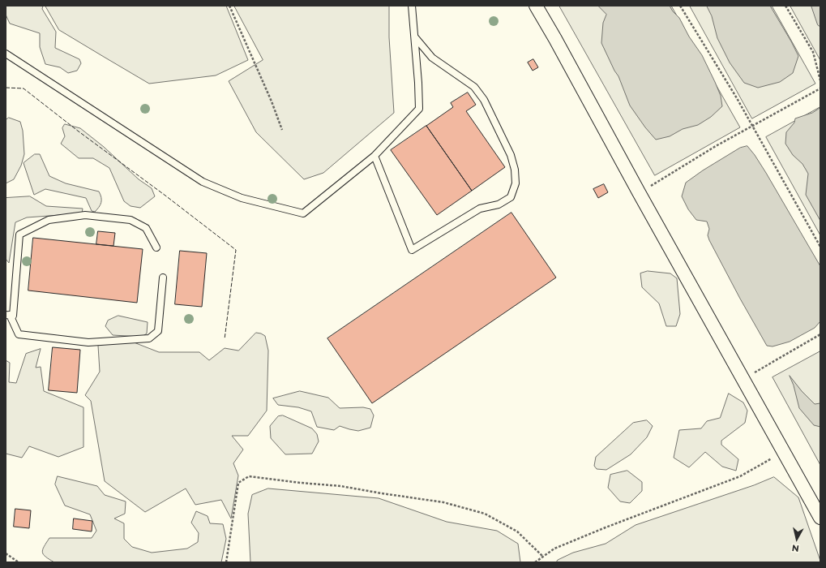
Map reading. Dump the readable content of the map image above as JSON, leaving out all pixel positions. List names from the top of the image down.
{
  "north": "bottom"
}
